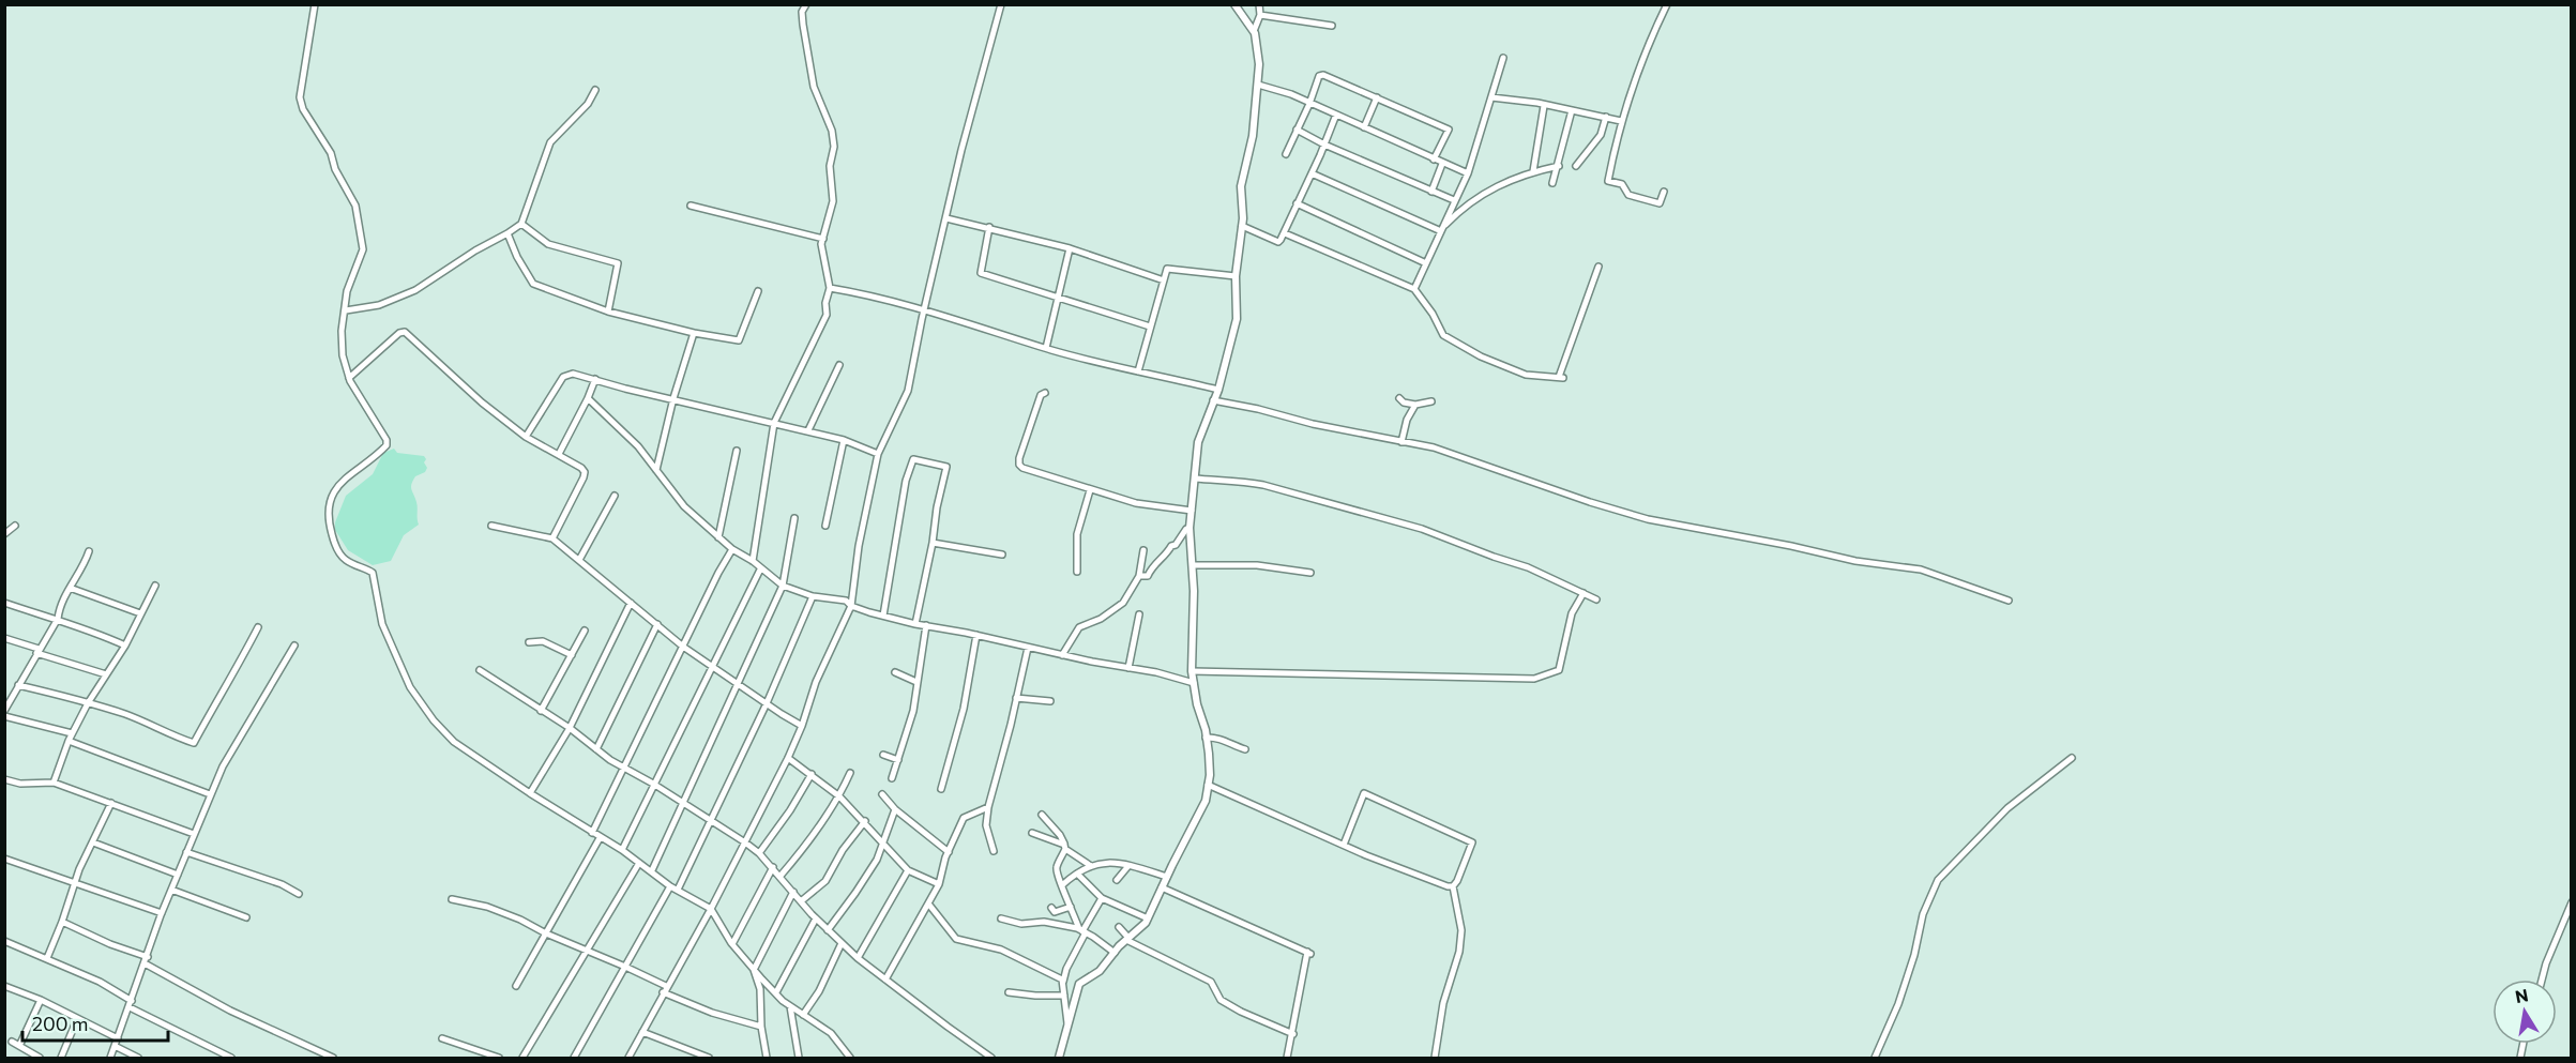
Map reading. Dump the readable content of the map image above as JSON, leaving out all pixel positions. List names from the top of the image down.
{
  "scale_bar": "200 m",
  "north": "top"
}
